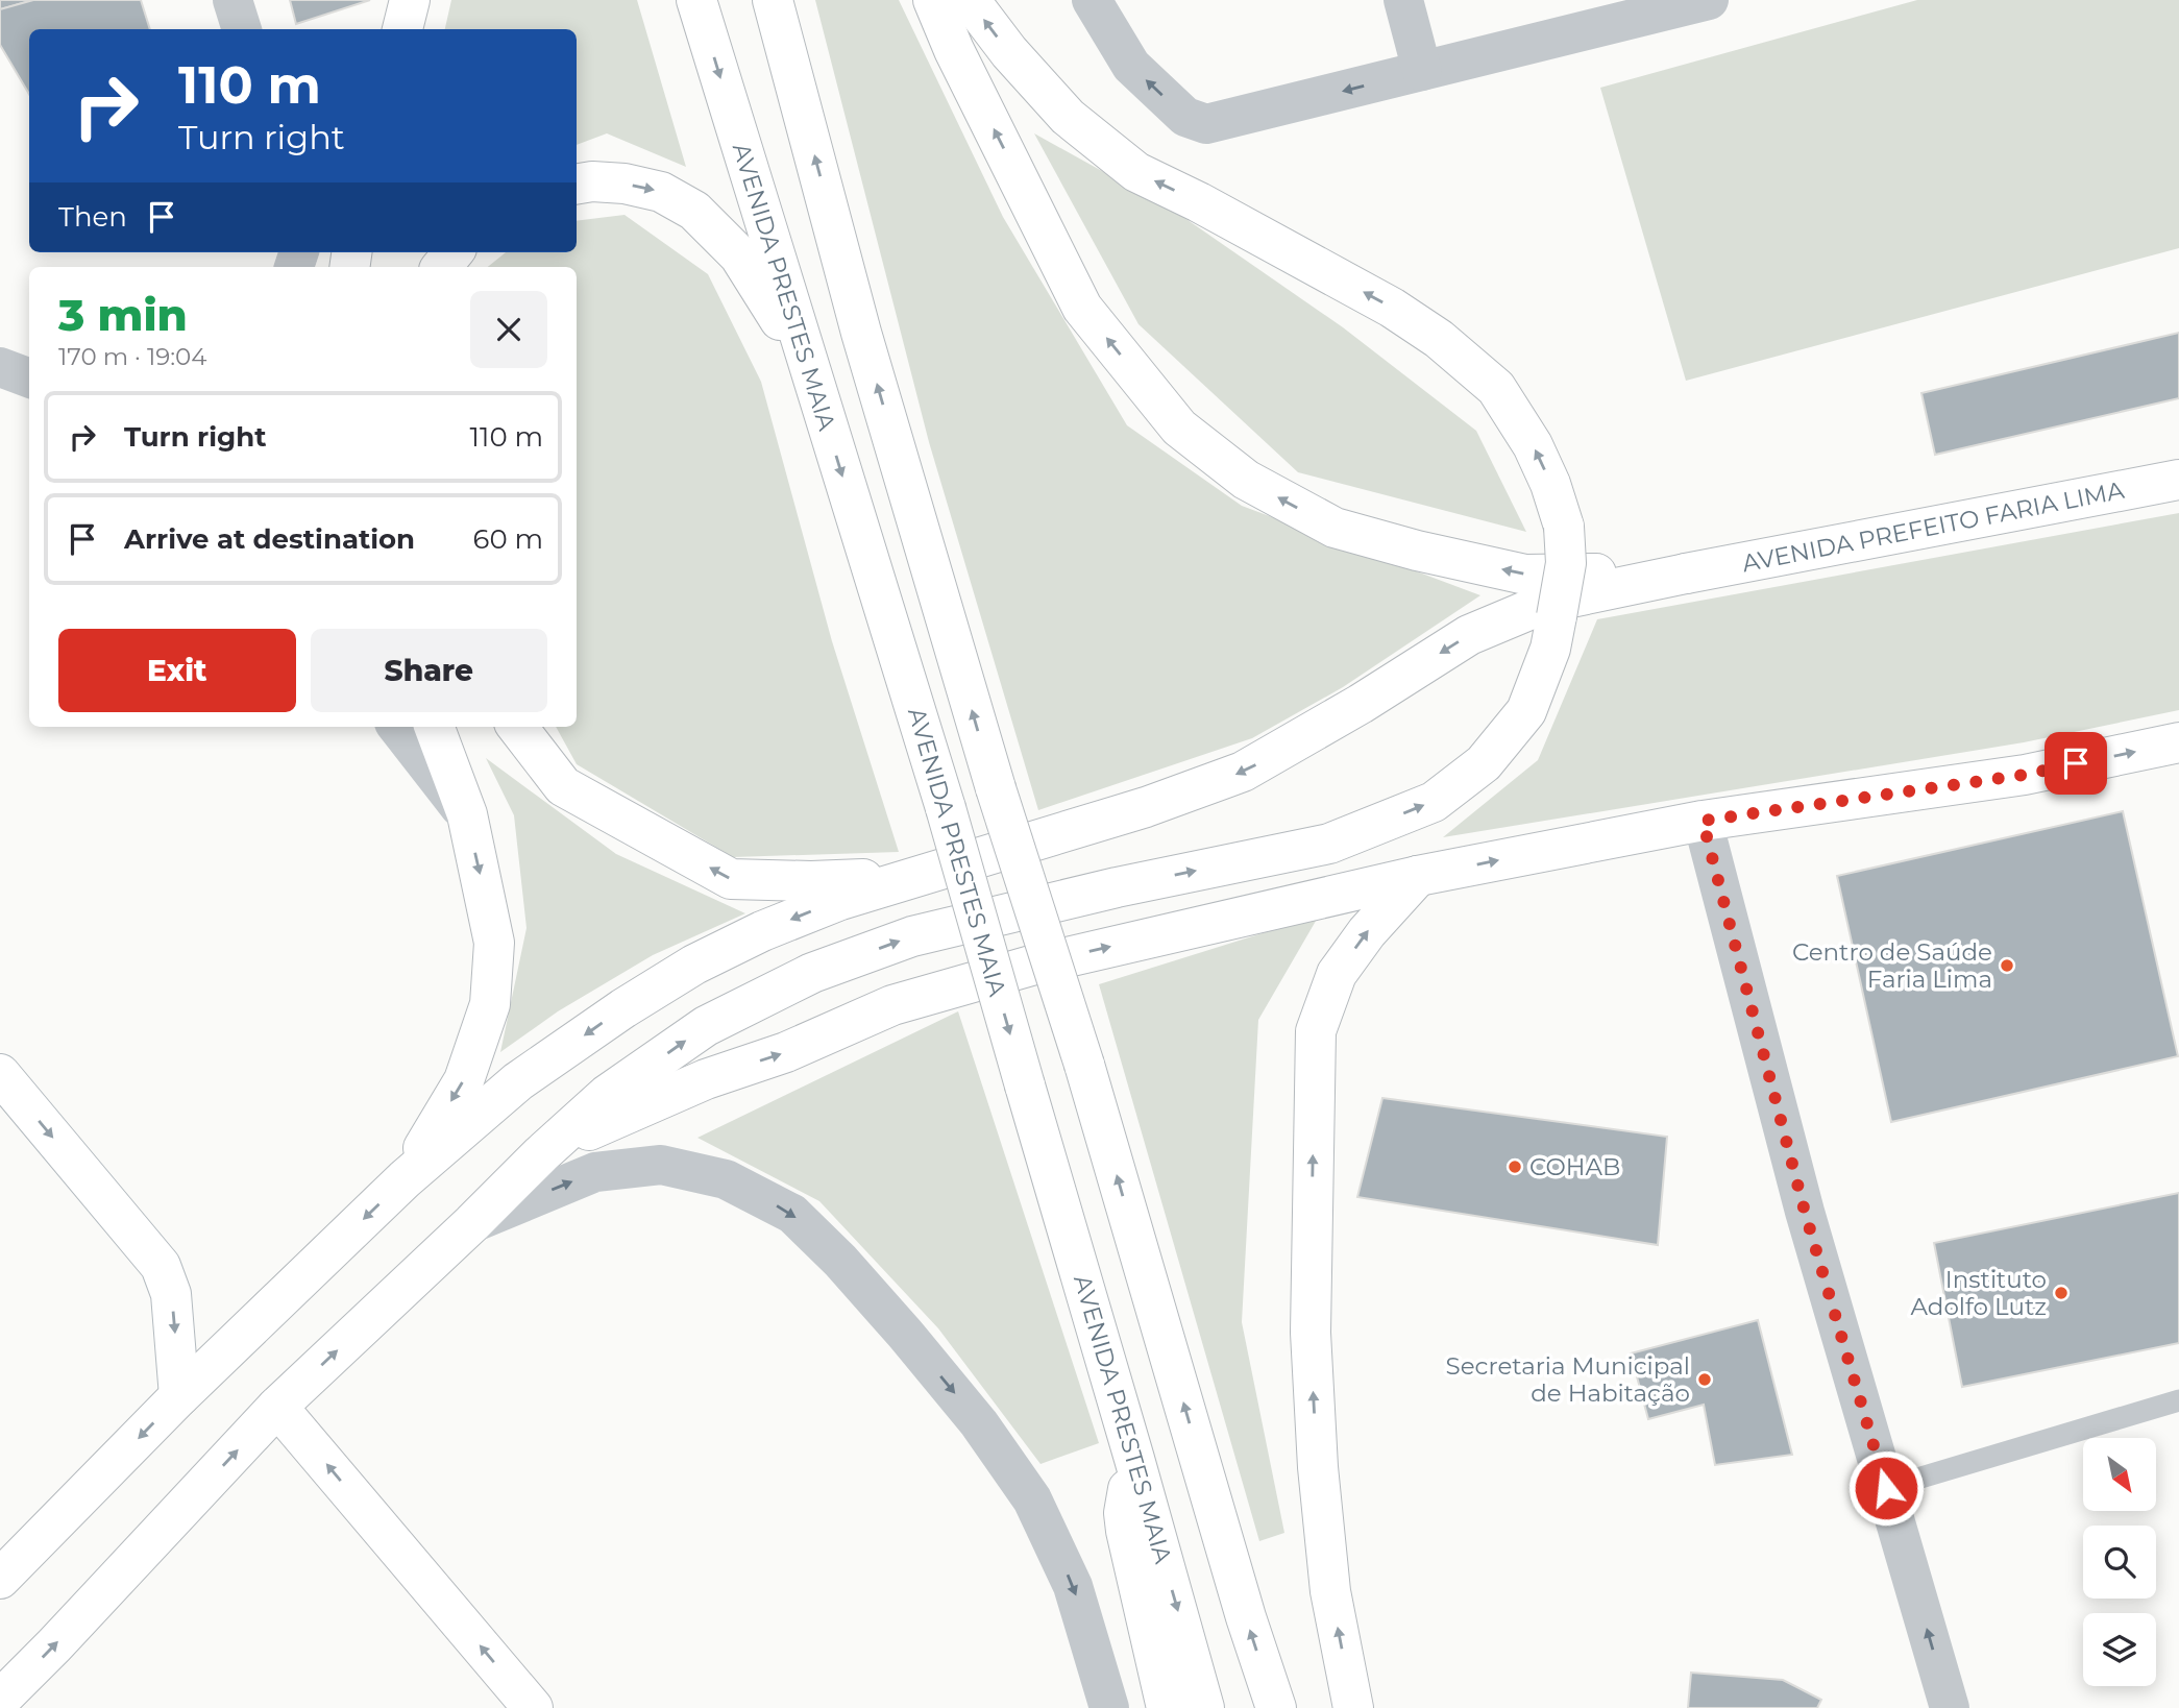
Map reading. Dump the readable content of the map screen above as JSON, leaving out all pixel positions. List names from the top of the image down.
{
  "streets": {
    "main road": ["AVENIDA PRESTES MAIA", "AVENIDA PREFEITO FARIA LIMA"]
  },
  "places": [
    "Centro de Saúde Faria Lima",
    "COHAB",
    "Instituto Adolfo Lutz",
    "Secretaria Municipal de Habitação"
  ],
  "north": "bottom right",
  "page": {
    "turn": ["110 m", "Turn right"],
    "then": "Then",
    "heading": ["3 min", "170 m · 19:04"],
    "list": [
      {
        "name": "Turn right",
        "value": "110 m"
      },
      {
        "name": "Arrive at destination",
        "value": "60 m"
      }
    ],
    "buttons": ["Exit", "Share"]
  }
}
